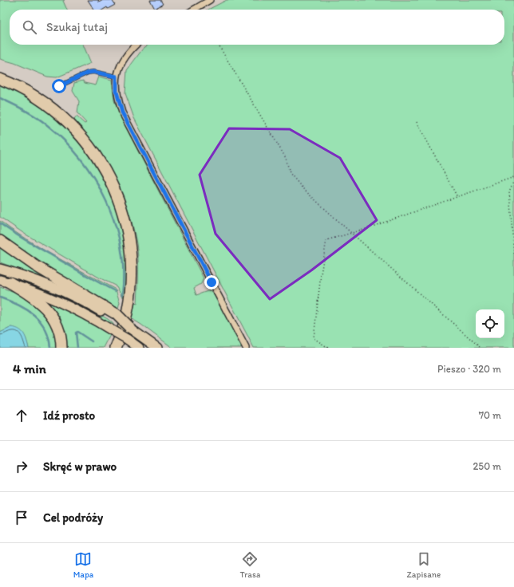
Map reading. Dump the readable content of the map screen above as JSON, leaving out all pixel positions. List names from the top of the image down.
{
  "page": {
    "search": "Szukaj tutaj",
    "heading": ["4 min", "Pieszo · 320 m"],
    "list": [
      ["Idź prosto", "70 m"],
      ["Skręć w prawo", "250 m"],
      "Cel podróży"
    ],
    "nav": ["Mapa", "Trasa", "Zapisane"]
  }
}
